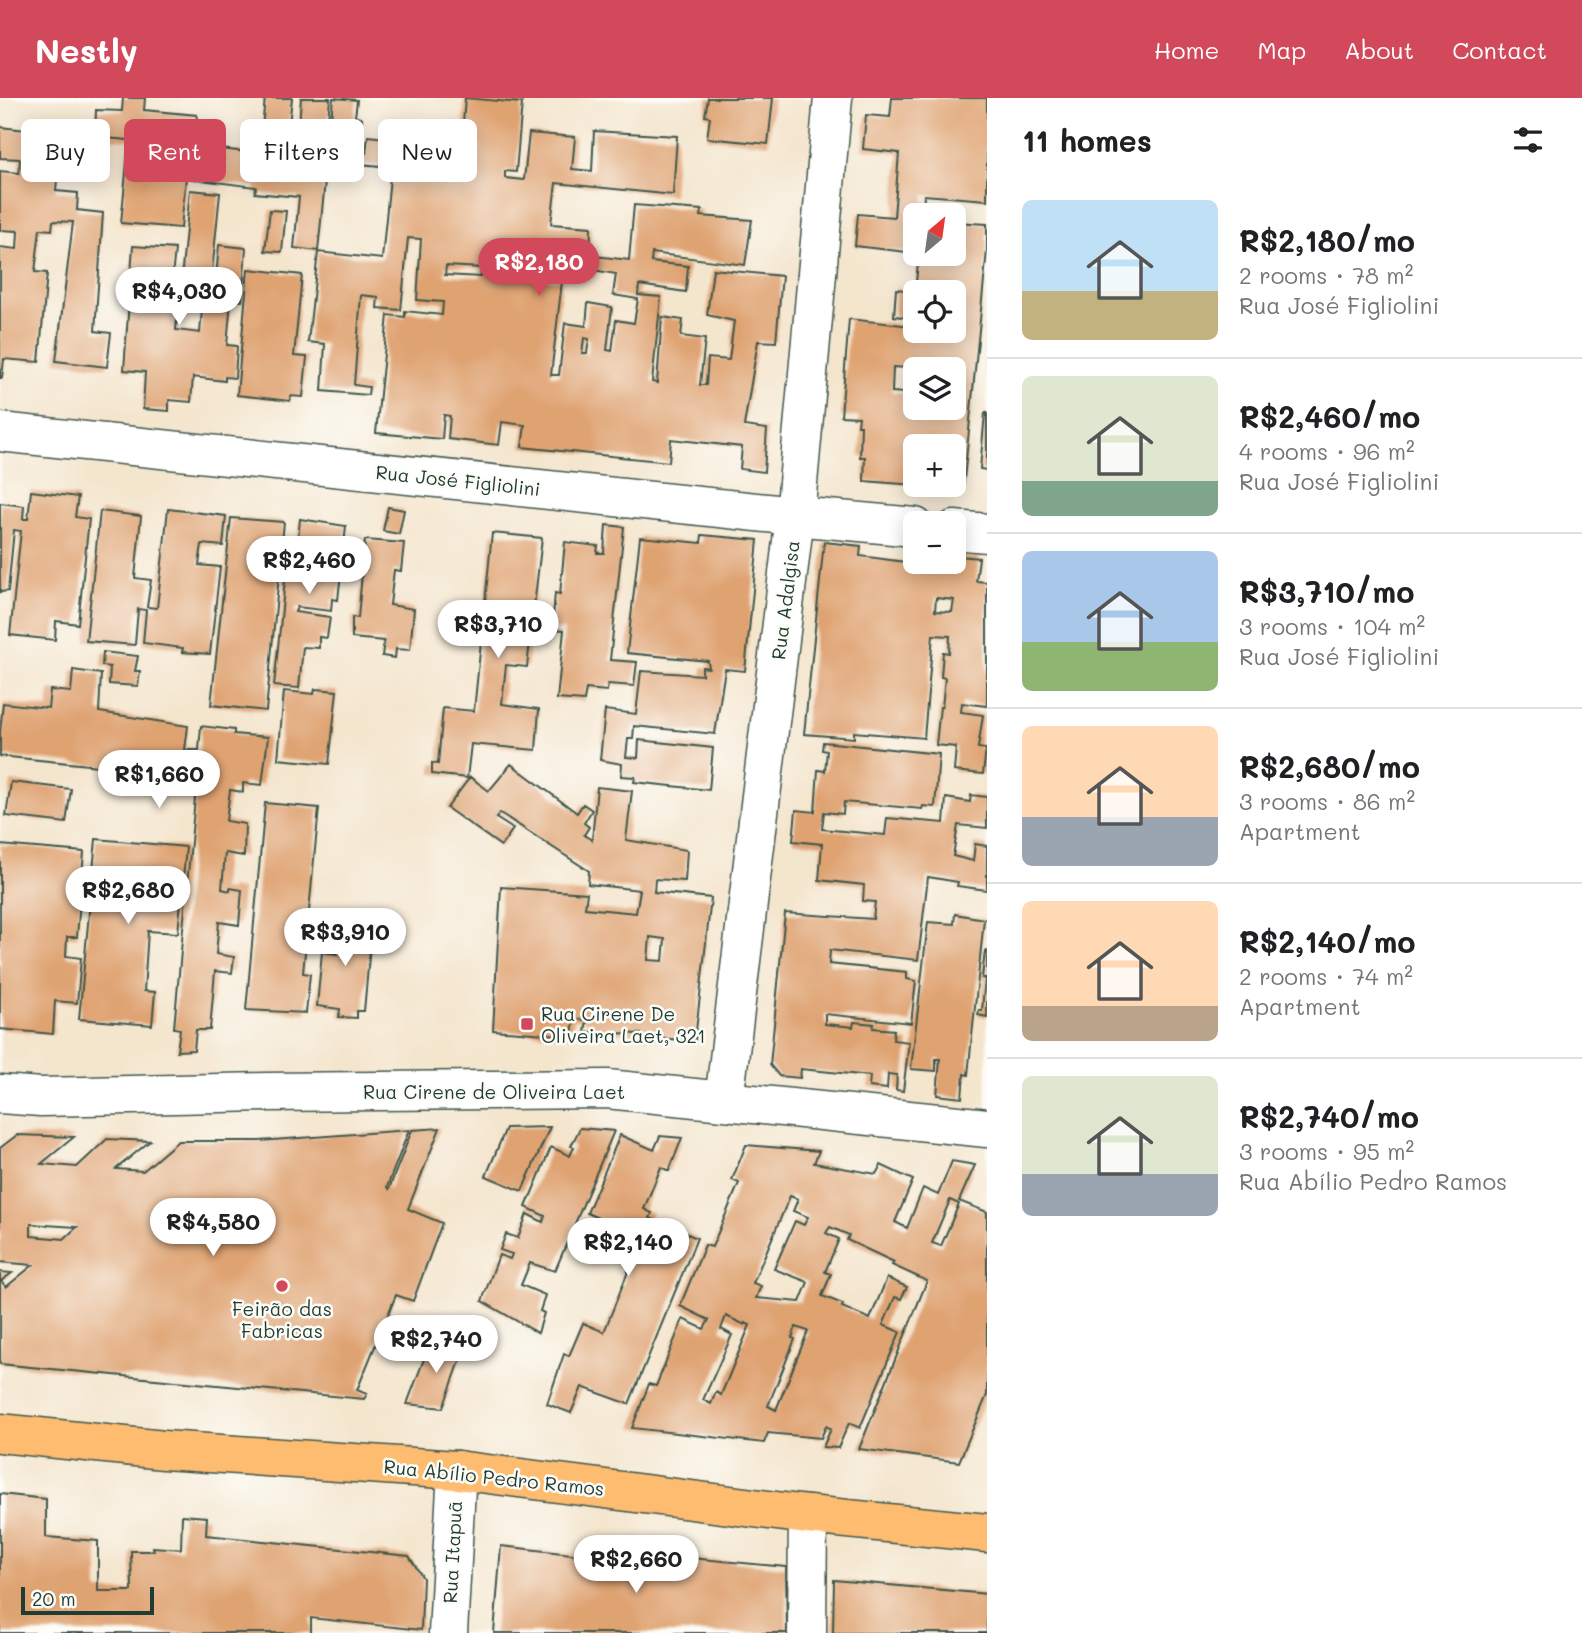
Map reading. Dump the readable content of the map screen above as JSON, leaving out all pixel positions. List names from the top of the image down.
{
  "streets": {
    "main road": ["Rua Abílio Pedro Ramos"],
    "street": [
      "Rua José Figliolini",
      "Rua Adalgisa",
      "Rua Cirene de Oliveira Laet",
      "Rua Itapuã"
    ]
  },
  "crossings": [
    ["Rua José Figliolini", "Rua Adalgisa"],
    ["Rua Adalgisa", "Rua Cirene de Oliveira Laet"],
    ["Rua Abílio Pedro Ramos", "Rua Itapuã"]
  ],
  "places": {
    "transit": ["Rua Cirene De Oliveira Laet, 321"],
    "other": ["Feirão das Fabricas"]
  },
  "scale_bar": "20 m",
  "north": "top right",
  "page": {
    "header": "Nestly",
    "nav": [
      "Home",
      "Map",
      "About",
      "Contact"
    ],
    "heading": "11 homes",
    "chip": [
      "Buy",
      "Rent",
      "Filters",
      "New"
    ],
    "list": [
      {
        "name": "R$2,180/mo",
        "note": "2 rooms · 78 m² · Rua José Figliolini"
      },
      {
        "name": "R$2,460/mo",
        "note": "4 rooms · 96 m² · Rua José Figliolini"
      },
      {
        "name": "R$3,710/mo",
        "note": "3 rooms · 104 m² · Rua José Figliolini"
      },
      {
        "name": "R$2,680/mo",
        "note": "3 rooms · 86 m² · Apartment"
      },
      {
        "name": "R$2,140/mo",
        "note": "2 rooms · 74 m² · Apartment"
      },
      {
        "name": "R$2,740/mo",
        "note": "3 rooms · 95 m² · Rua Abílio Pedro Ramos"
      }
    ],
    "map_buttons": ["+", "−"],
    "price": [
      "R$2,180",
      "R$4,030",
      "R$2,460",
      "R$3,710",
      "R$1,660",
      "R$2,680",
      "R$3,910",
      "R$4,580",
      "R$2,140",
      "R$2,740",
      "R$2,660"
    ],
    "scale": "20 m"
  }
}
